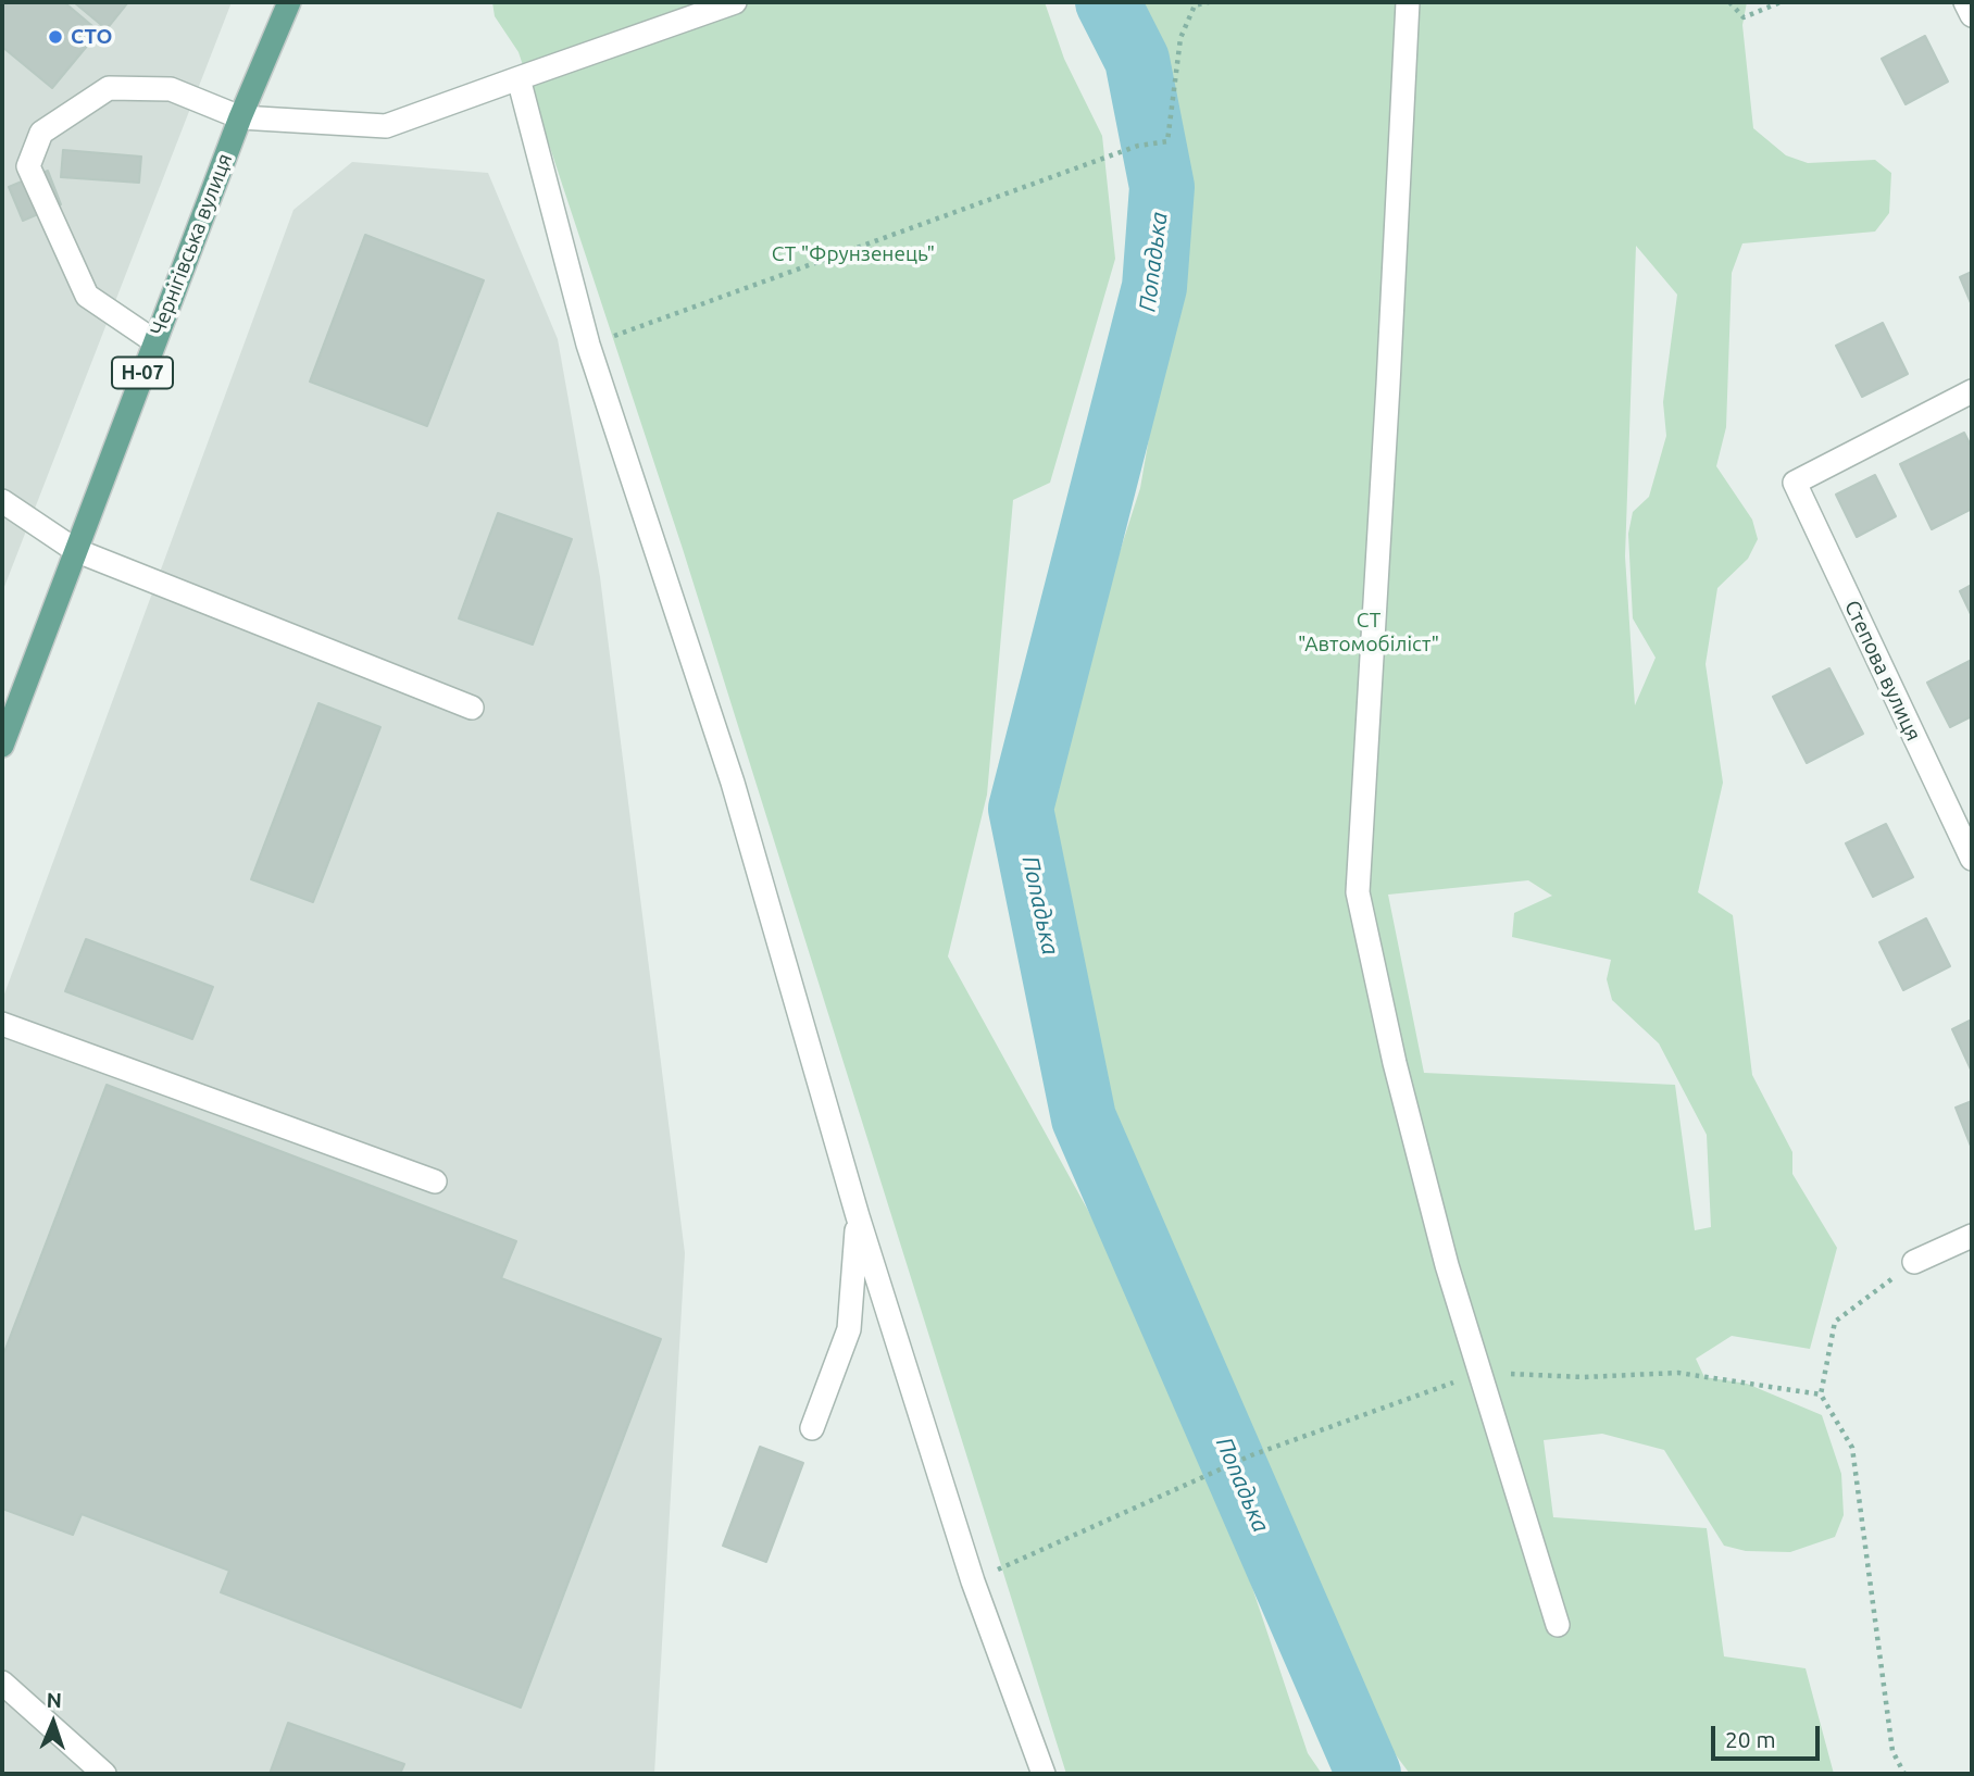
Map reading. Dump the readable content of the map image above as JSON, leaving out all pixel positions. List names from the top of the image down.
{
  "streets": {
    "main road": ["Чернігівська вулиця", "Н-07"],
    "street": ["Степова вулиця"]
  },
  "water": ["Попадька"],
  "parks": ["СТ \"Фрунзенець\"", "СТ \"Автомобіліст\""],
  "places": ["СТО"],
  "scale_bar": "20 m",
  "north": "top"
}
